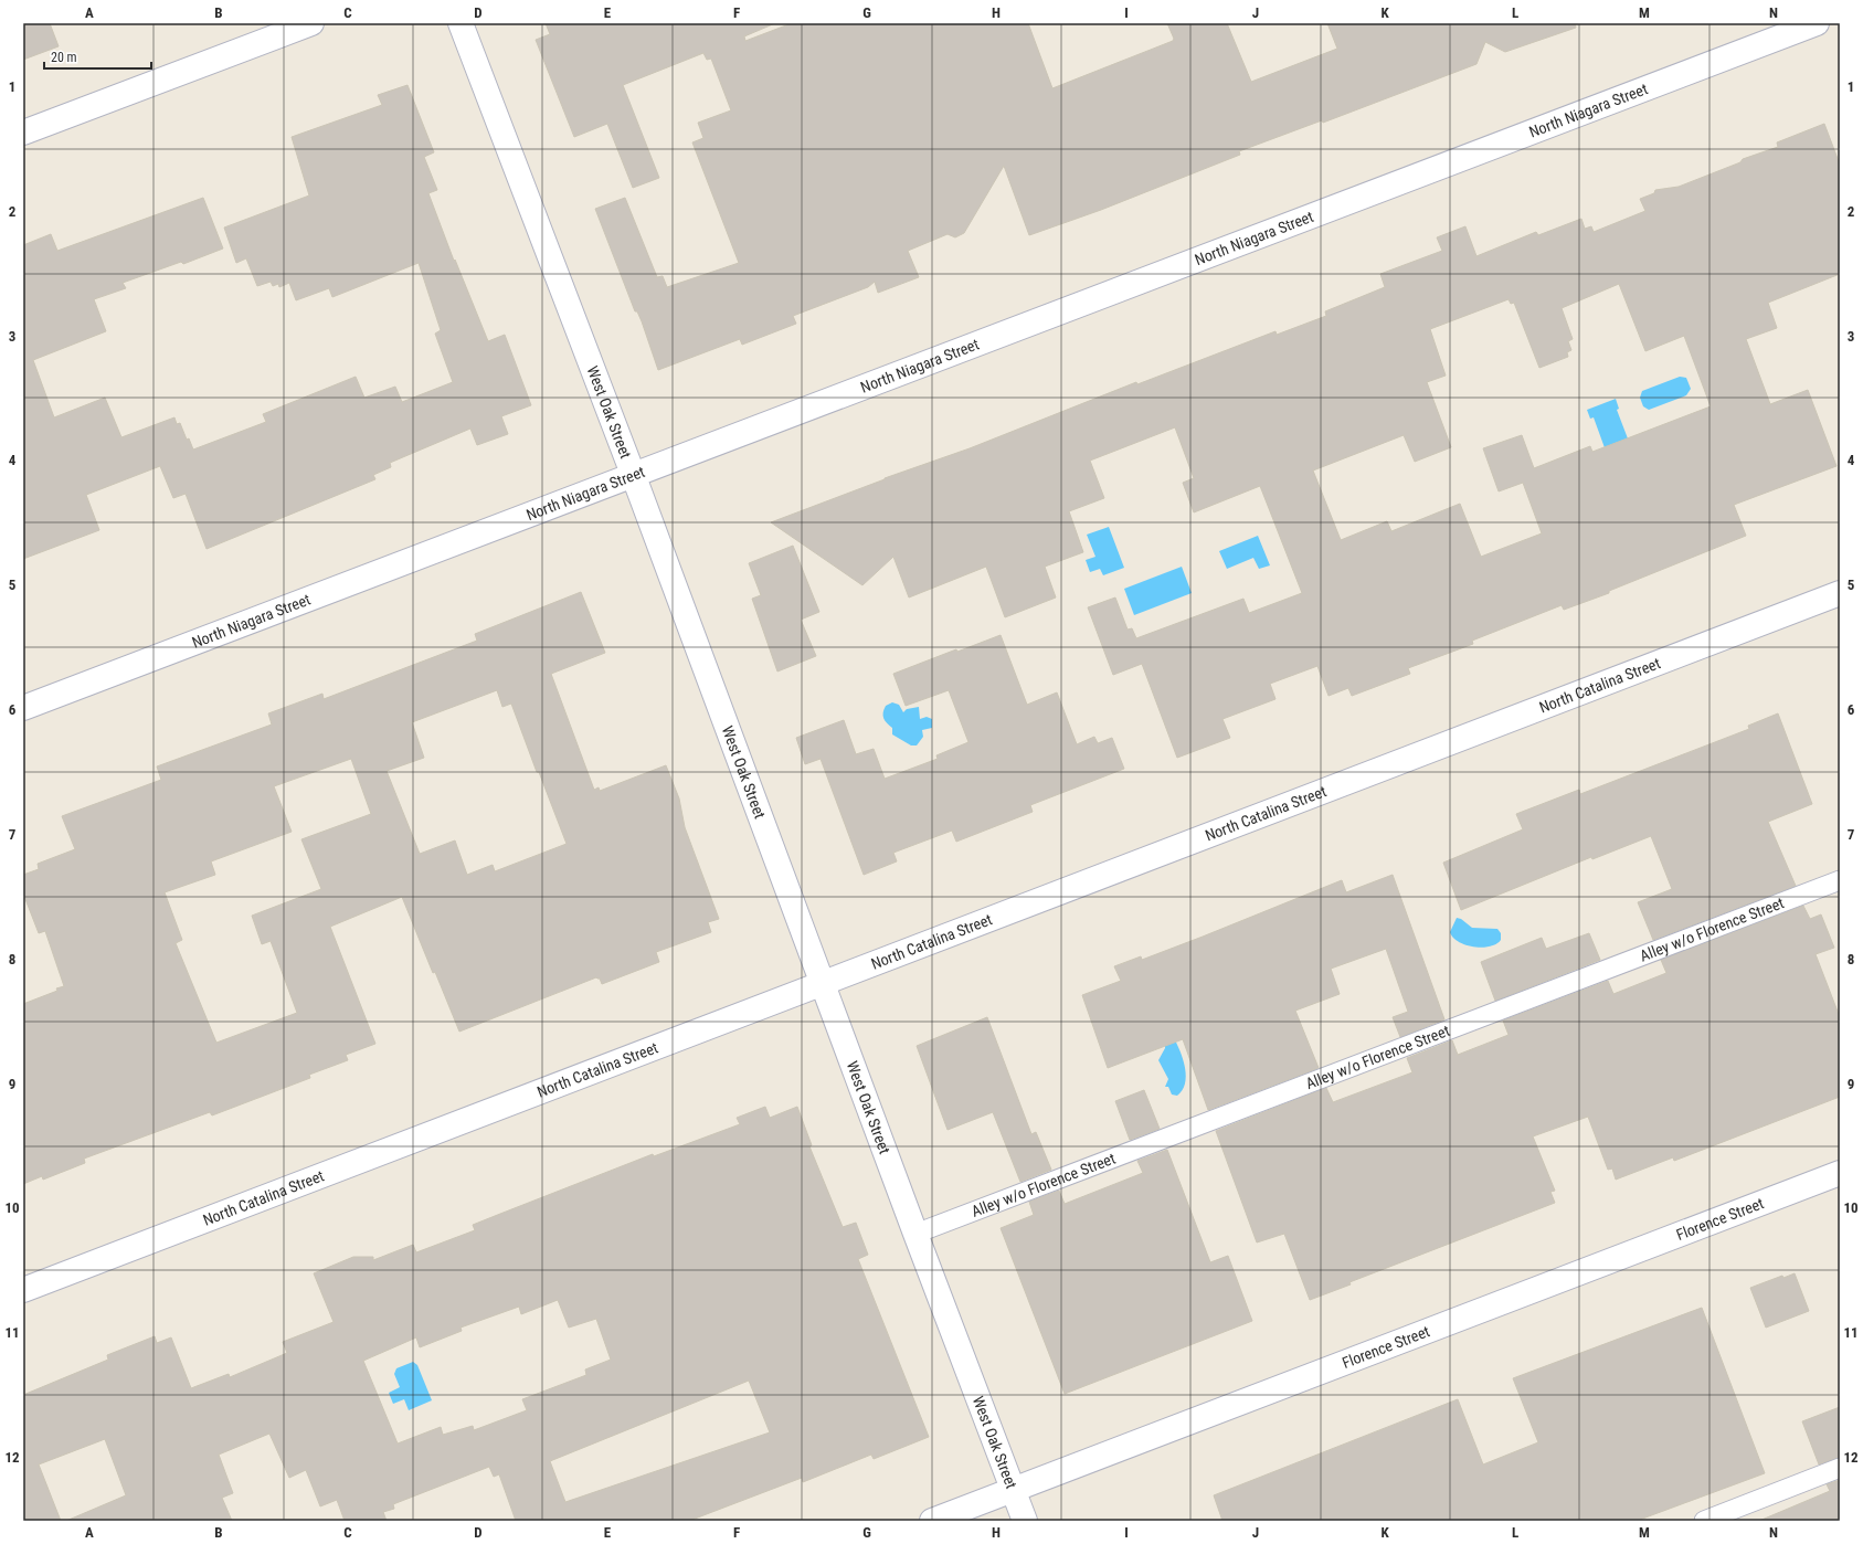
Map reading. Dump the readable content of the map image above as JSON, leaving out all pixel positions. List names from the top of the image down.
{
  "streets": {
    "street": [
      "North Niagara Street",
      "West Oak Street",
      "North Catalina Street",
      "Florence Street"
    ],
    "lane": ["Alley w/o Florence Street"]
  },
  "crossings": [
    ["North Niagara Street", "West Oak Street"],
    ["West Oak Street", "North Catalina Street"],
    ["West Oak Street", "Alley w/o Florence Street"],
    ["West Oak Street", "Florence Street"]
  ],
  "scale_bar": "20 m",
  "grid": {
    "columns": [
      "A",
      "B",
      "C",
      "D",
      "E",
      "F",
      "G",
      "H",
      "I",
      "J",
      "K",
      "L",
      "M",
      "N"
    ],
    "rows": [
      "1",
      "2",
      "3",
      "4",
      "5",
      "6",
      "7",
      "8",
      "9",
      "10",
      "11",
      "12"
    ]
  }
}
